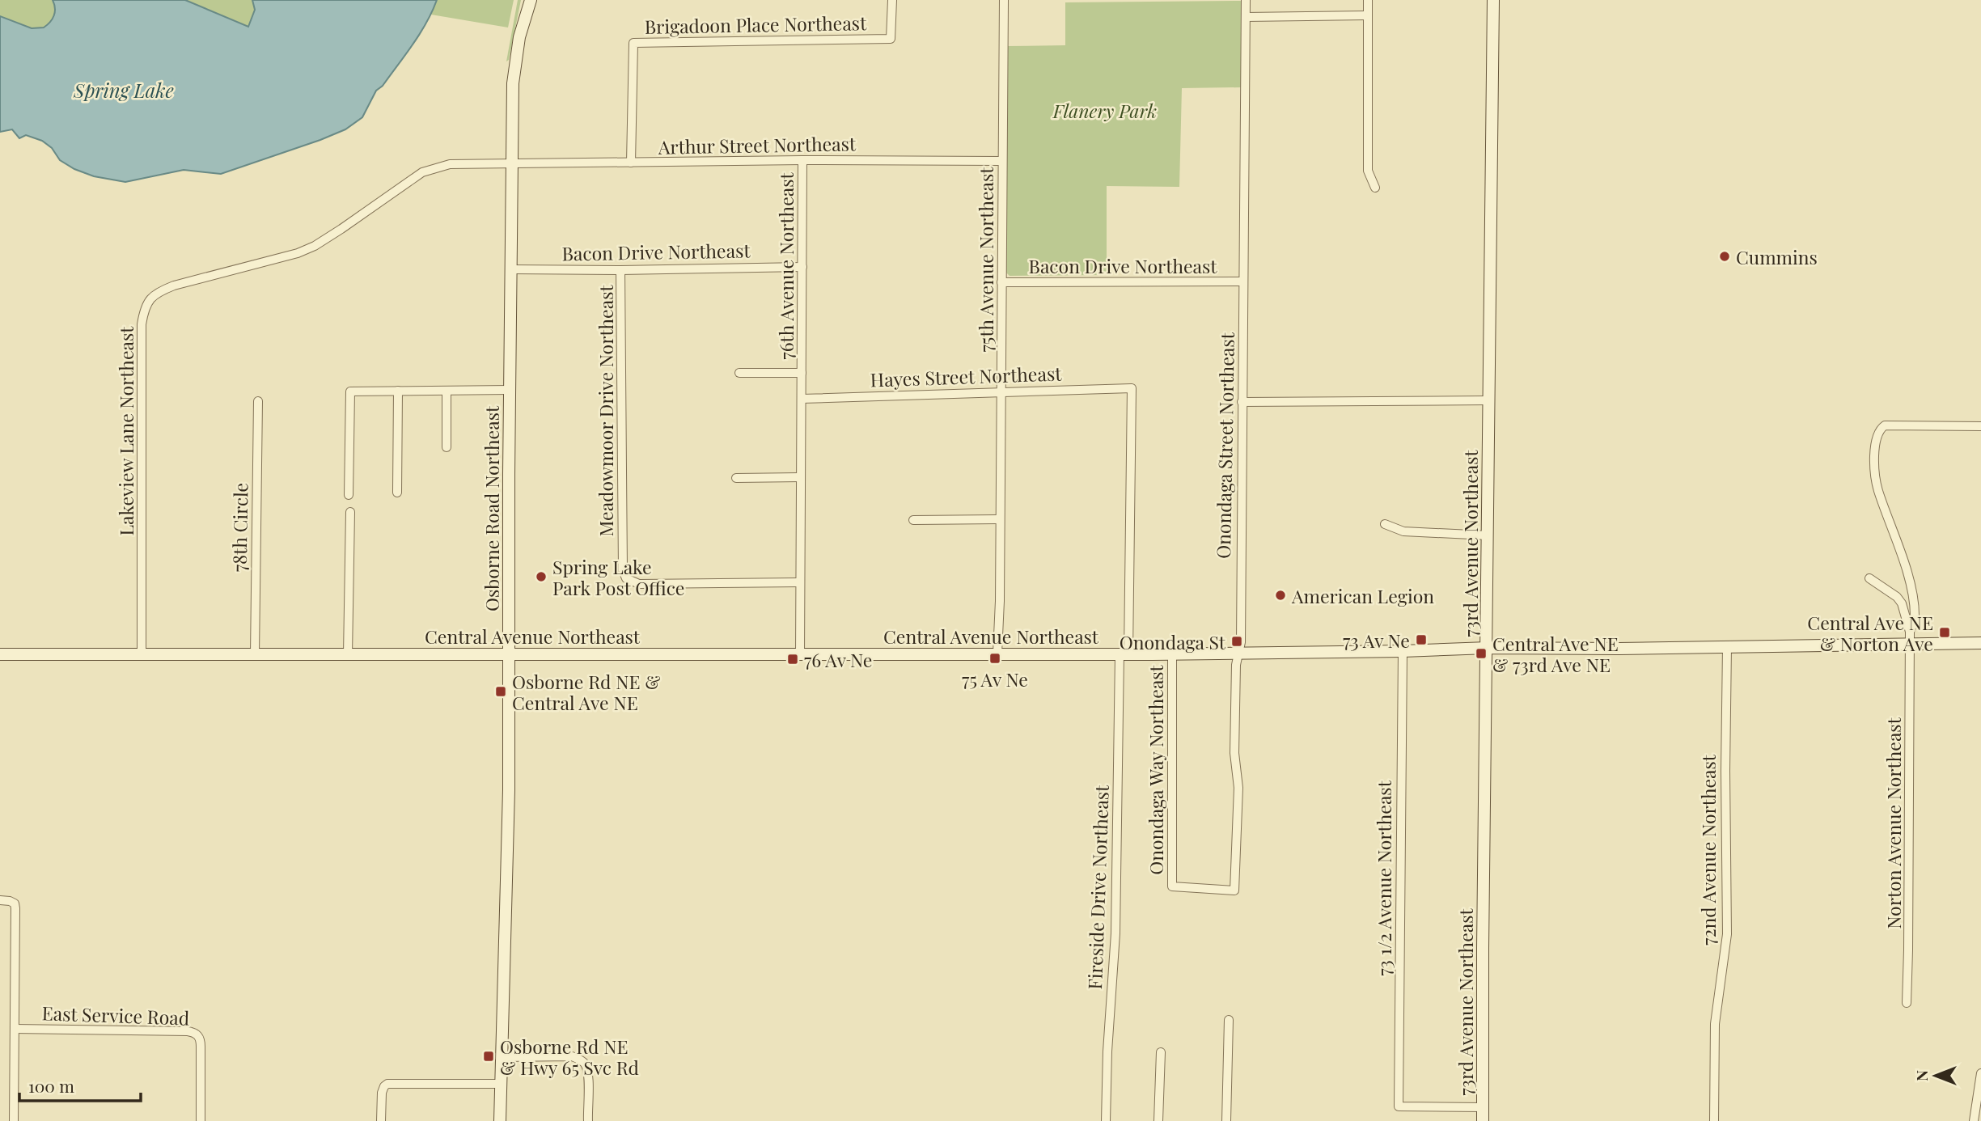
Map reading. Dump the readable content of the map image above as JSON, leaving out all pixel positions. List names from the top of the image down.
{
  "streets": {
    "street": [
      "Brigadoon Place Northeast",
      "Arthur Street Northeast",
      "Bacon Drive Northeast",
      "75th Avenue Northeast",
      "76th Avenue Northeast",
      "Hayes Street Northeast",
      "Meadowmoor Drive Northeast",
      "Lakeview Lane Northeast",
      "Onondaga Street Northeast",
      "Osborne Road Northeast",
      "78th Circle",
      "73rd Avenue Northeast",
      "Central Avenue Northeast",
      "Onondaga Way Northeast",
      "Norton Avenue Northeast",
      "72nd Avenue Northeast",
      "73 1/2 Avenue Northeast",
      "Fireside Drive Northeast",
      "East Service Road"
    ]
  },
  "crossings": [
    ["Brigadoon Place Northeast", "Arthur Street Northeast"],
    ["Arthur Street Northeast", "75th Avenue Northeast"],
    ["Arthur Street Northeast", "76th Avenue Northeast"],
    ["Arthur Street Northeast", "Lakeview Lane Northeast"],
    ["Arthur Street Northeast", "Osborne Road Northeast"],
    ["Bacon Drive Northeast", "75th Avenue Northeast"],
    ["Bacon Drive Northeast", "76th Avenue Northeast"],
    ["Bacon Drive Northeast", "Meadowmoor Drive Northeast"],
    ["Bacon Drive Northeast", "Onondaga Street Northeast"],
    ["Bacon Drive Northeast", "Osborne Road Northeast"],
    ["75th Avenue Northeast", "Hayes Street Northeast"],
    ["75th Avenue Northeast", "Central Avenue Northeast"],
    ["76th Avenue Northeast", "Hayes Street Northeast"],
    ["76th Avenue Northeast", "Meadowmoor Drive Northeast"],
    ["76th Avenue Northeast", "Central Avenue Northeast"],
    ["Hayes Street Northeast", "Fireside Drive Northeast"],
    ["Lakeview Lane Northeast", "Osborne Road Northeast"],
    ["Lakeview Lane Northeast", "Central Avenue Northeast"],
    ["Onondaga Street Northeast", "Central Avenue Northeast"],
    ["Onondaga Street Northeast", "Onondaga Way Northeast"],
    ["Osborne Road Northeast", "Central Avenue Northeast"],
    ["78th Circle", "Central Avenue Northeast"],
    ["73rd Avenue Northeast", "Central Avenue Northeast"],
    ["73rd Avenue Northeast", "73 1/2 Avenue Northeast"],
    ["Central Avenue Northeast", "Onondaga Way Northeast"],
    ["Central Avenue Northeast", "Norton Avenue Northeast"],
    ["Central Avenue Northeast", "72nd Avenue Northeast"],
    ["Central Avenue Northeast", "73 1/2 Avenue Northeast"],
    ["Central Avenue Northeast", "Fireside Drive Northeast"]
  ],
  "water": ["Spring Lake"],
  "parks": ["Flanery Park"],
  "places": {
    "other": ["Cummins", "Spring Lake Park Post Office", "American Legion"],
    "transit": [
      "Central Ave NE & Norton Ave",
      "73 Av Ne",
      "Onondaga St",
      "Central Ave NE & 73rd Ave NE",
      "75 Av Ne",
      "76 Av Ne",
      "Osborne Rd NE & Central Ave NE",
      "Osborne Rd NE & Hwy 65 Svc Rd"
    ]
  },
  "scale_bar": "100 m",
  "north": "left"
}
